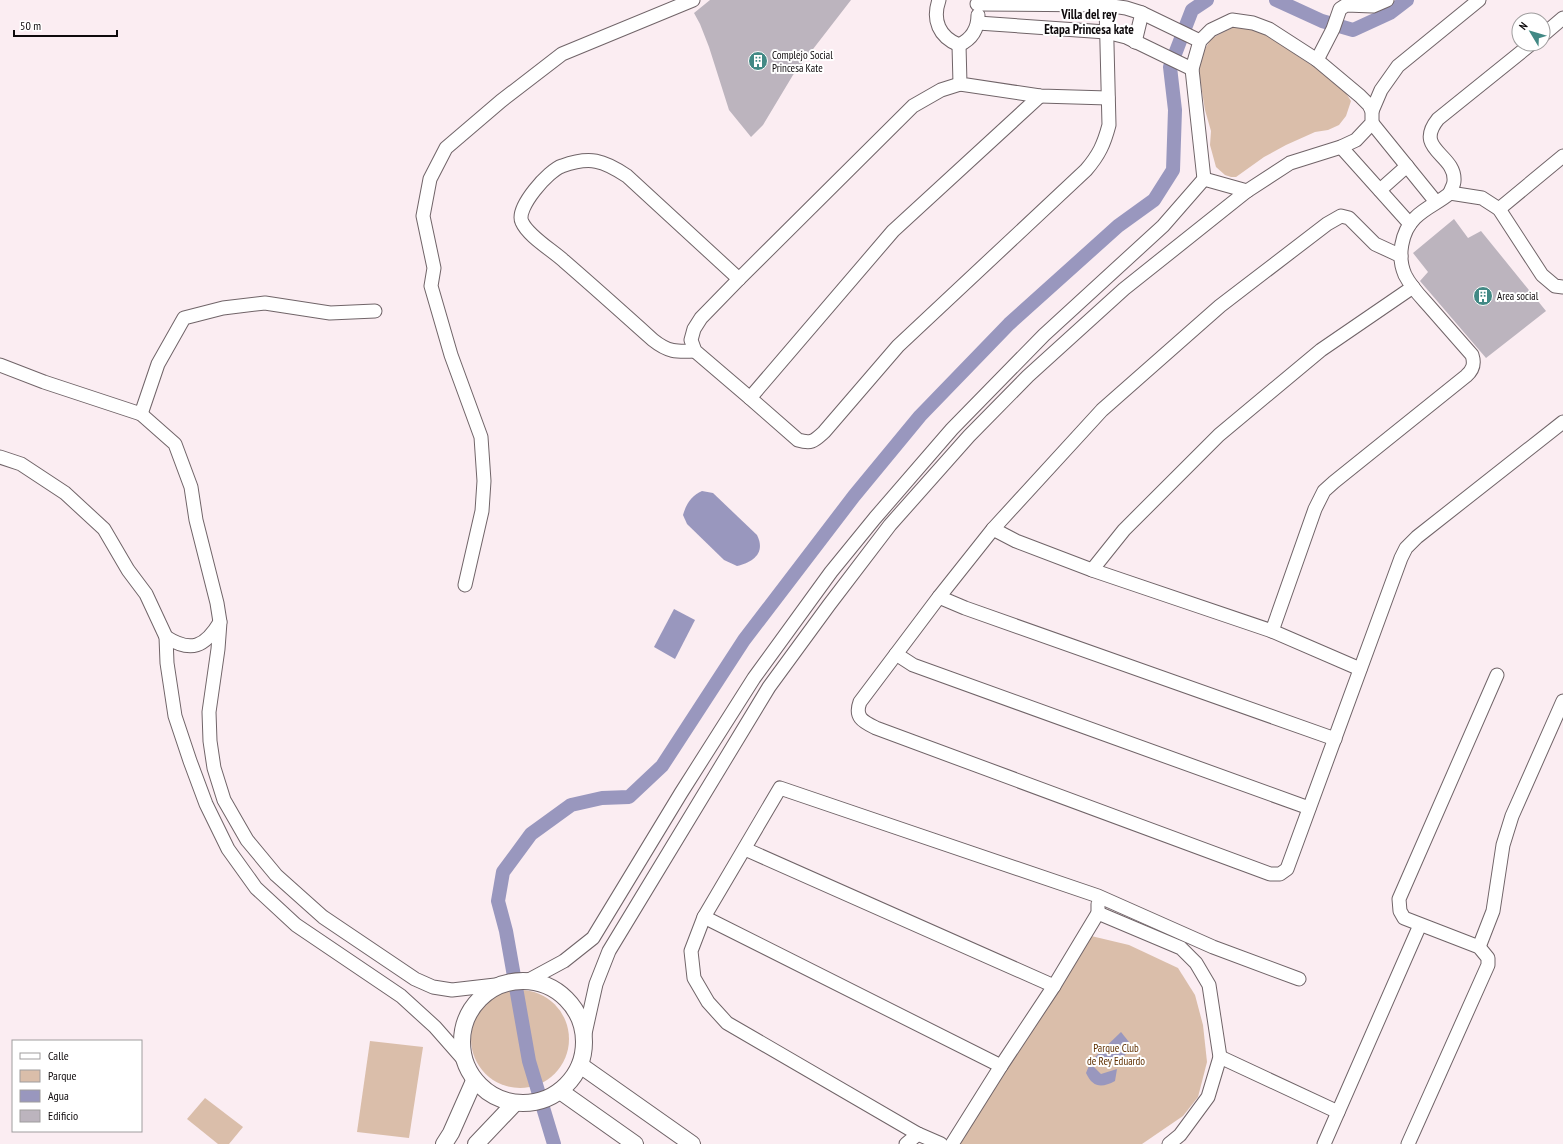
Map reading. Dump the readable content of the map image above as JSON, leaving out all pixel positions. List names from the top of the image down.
{
  "districts": ["Villa del rey Etapa Princesa kate"],
  "parks": ["Parque Club de Rey Eduardo"],
  "places": {
    "building": ["Complejo Social Princesa Kate", "Area social"]
  },
  "legend": [
    "Calle",
    "Parque",
    "Agua",
    "Edificio"
  ],
  "scale_bar": "50 m",
  "north": "top left"
}
